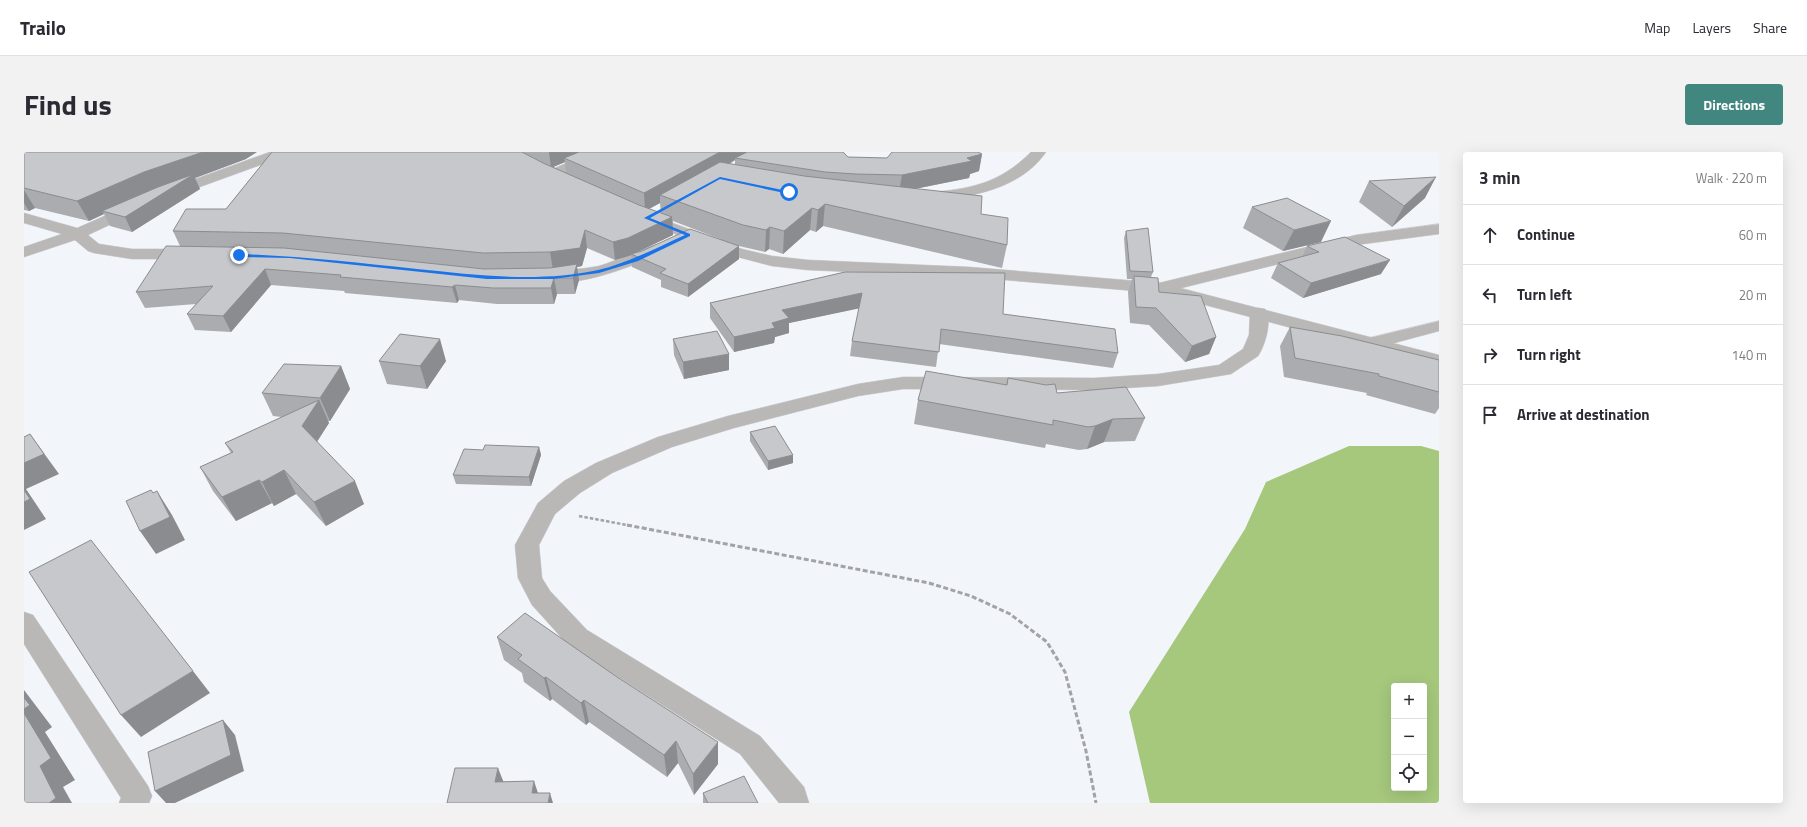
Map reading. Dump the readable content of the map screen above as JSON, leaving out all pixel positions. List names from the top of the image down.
{
  "page": {
    "header": "Trailo",
    "nav": ["Map", "Layers", "Share"],
    "title": "Find us",
    "buttons": "Directions",
    "heading": ["3 min", "Walk · 220 m"],
    "list": [
      ["Continue", "60 m"],
      ["Turn left", "20 m"],
      ["Turn right", "140 m"],
      "Arrive at destination"
    ],
    "map_buttons": ["+", "−"]
  }
}
